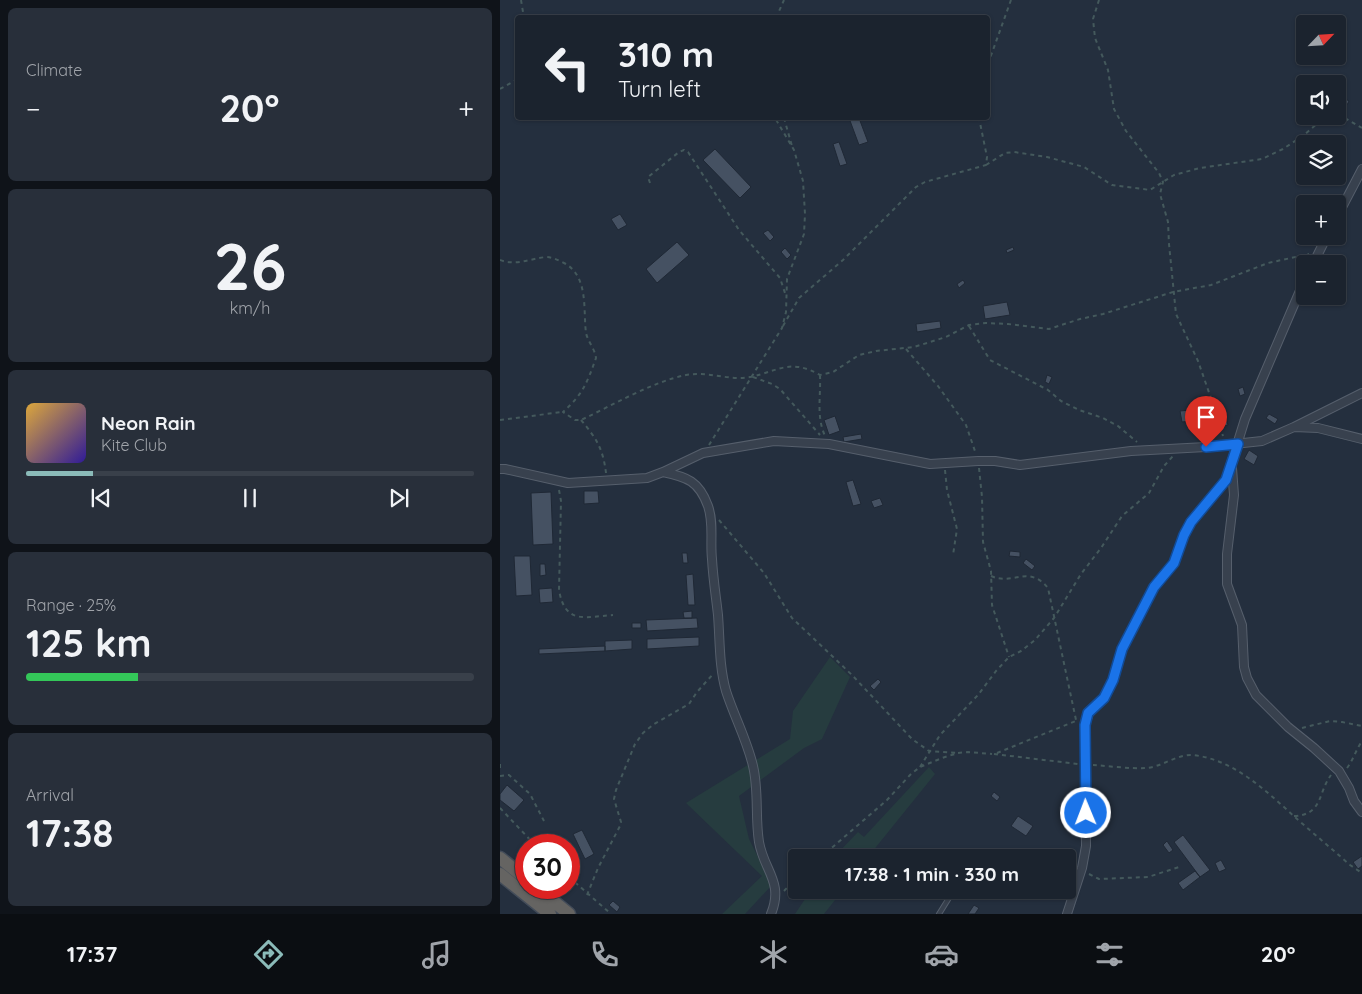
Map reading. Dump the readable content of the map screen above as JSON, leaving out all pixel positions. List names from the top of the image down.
{
  "north": "top right",
  "page": {
    "tile": [
      "Climate",
      ["26", "km/h"],
      ["Range · 25%", "125 km"],
      ["Arrival", "17:38"]
    ],
    "map_buttons": ["+", "−"],
    "turn": ["310 m", "Turn left"],
    "heat": ["−", "20°", "+"],
    "song": ["Neon Rain", "Kite Club"],
    "limit": "30",
    "trip": "17:38 · 1 min · 330 m",
    "tabs": ["17:37", "20°"]
  }
}
